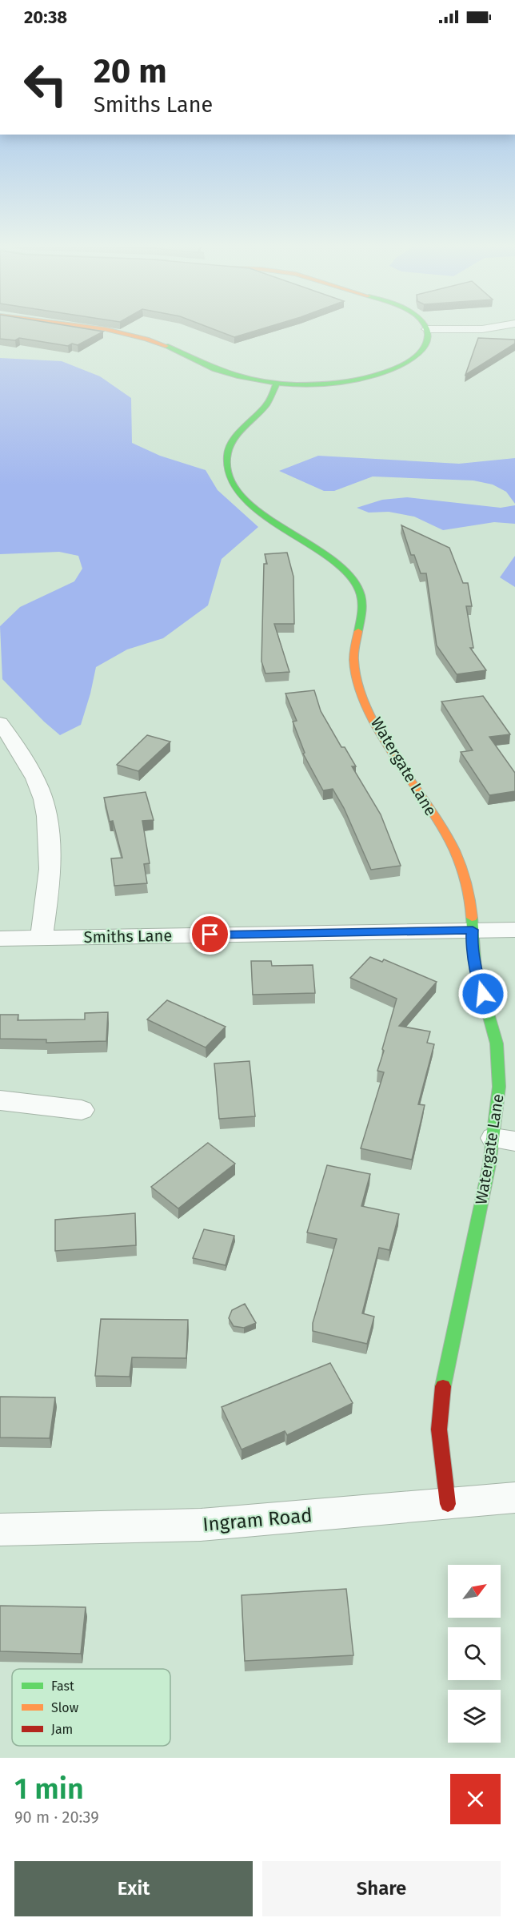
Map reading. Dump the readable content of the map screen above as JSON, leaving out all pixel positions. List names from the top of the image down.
{
  "streets": {
    "street": ["Watergate Lane", "Smiths Lane", "Ingram Road"]
  },
  "crossings": [
    ["Watergate Lane", "Smiths Lane"],
    ["Watergate Lane", "Ingram Road"]
  ],
  "legend": ["Fast", "Slow", "Jam"],
  "north": "top right",
  "page": {
    "status": "20:38",
    "turn": ["20 m", "Smiths Lane"],
    "heading": ["1 min", "90 m · 20:39"],
    "buttons": ["Exit", "Share"]
  }
}
